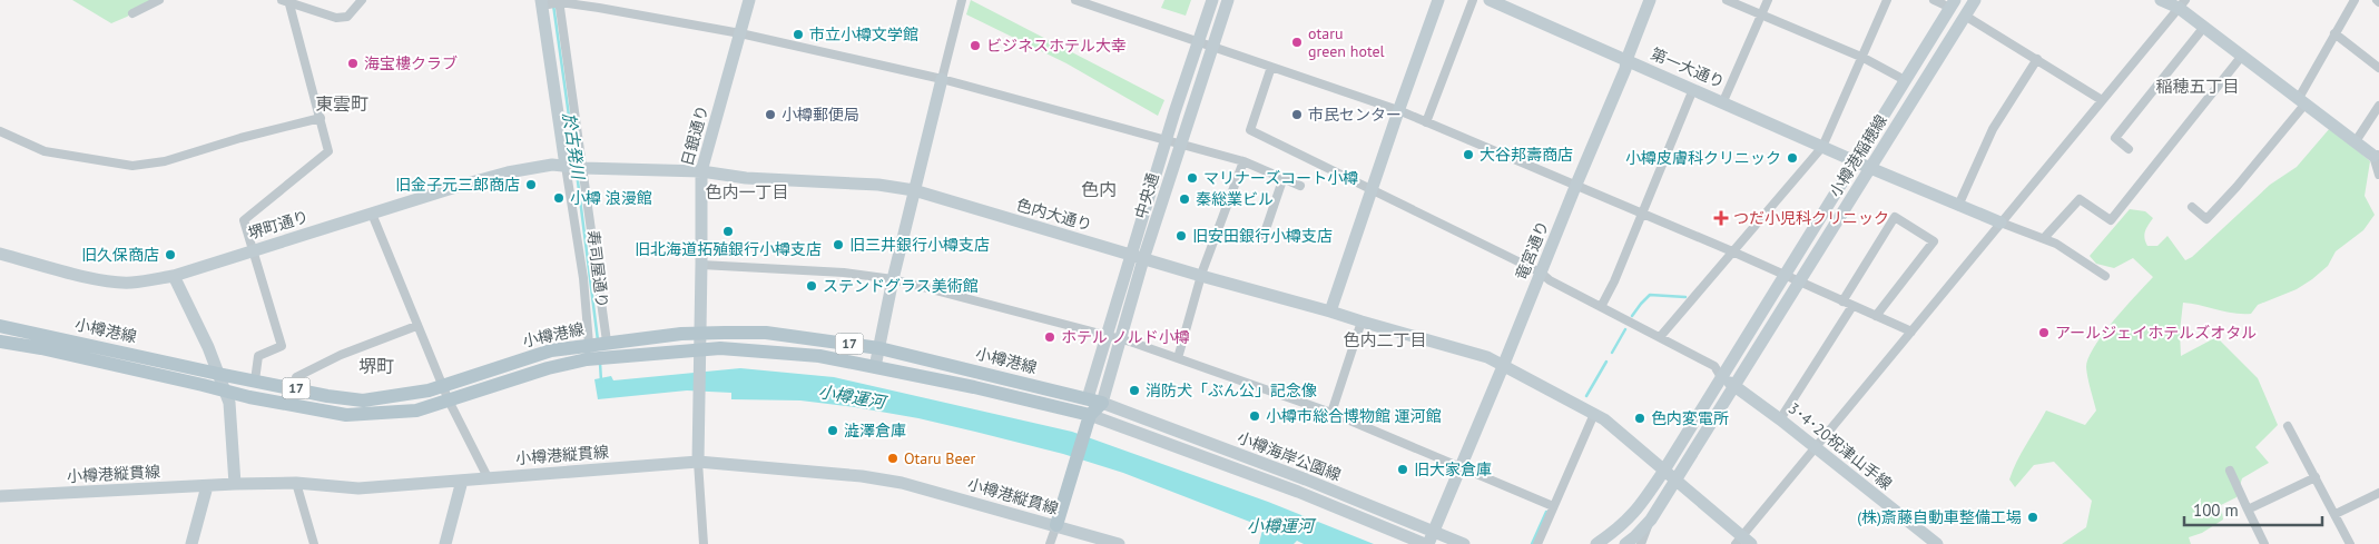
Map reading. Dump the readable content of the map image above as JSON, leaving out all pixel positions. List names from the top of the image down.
{
  "streets": {
    "main road": ["小樽港線", "17"],
    "street": [
      "第一大通り",
      "日銀通り",
      "小樽港稲穂線",
      "中央通",
      "色内大通り",
      "堺町通り",
      "竜宮通り",
      "寿司屋通り",
      "3･4･20祝津山手線",
      "小樽港縦貫線",
      "小樽海岸公園線"
    ]
  },
  "crossings": [
    ["第一大通り", "小樽港稲穂線"],
    ["第一大通り", "竜宮通り"],
    ["日銀通り", "色内大通り"],
    ["日銀通り", "小樽港線"],
    ["日銀通り", "小樽港縦貫線"],
    ["小樽港稲穂線", "3･4･20祝津山手線"],
    ["中央通", "色内大通り"],
    ["中央通", "小樽港線"],
    ["中央通", "小樽海岸公園線"],
    ["色内大通り", "堺町通り"],
    ["色内大通り", "竜宮通り"],
    ["色内大通り", "寿司屋通り"],
    ["堺町通り", "寿司屋通り"],
    ["竜宮通り", "小樽海岸公園線"],
    ["寿司屋通り", "小樽港線"],
    ["小樽港線", "小樽海岸公園線"]
  ],
  "districts": [
    "稲穂五丁目",
    "東雲町",
    "色内",
    "色内一丁目",
    "色内二丁目",
    "堺町"
  ],
  "water": ["於古発川", "小樽運河"],
  "places": {
    "other": [
      "市立小樽文学館",
      "otaru green hotel",
      "ビジネスホテル大幸",
      "海宝樓クラブ",
      "小樽郵便局",
      "市民センター",
      "大谷邦壽商店",
      "小樽皮膚科クリニック",
      "マリナーズコート小樽",
      "旧金子元三郎商店",
      "小樽 浪漫館",
      "秦総業ビル",
      "旧北海道拓殖銀行小樽支店",
      "旧安田銀行小樽支店",
      "旧三井銀行小樽支店",
      "旧久保商店",
      "ステンドグラス美術館",
      "アールジェイホテルズオタル",
      "ホテル ノルド小樽",
      "消防犬「ぶん公」記念像",
      "小樽市総合博物館 運河館",
      "色内変電所",
      "澁澤倉庫",
      "Otaru Beer",
      "旧大家倉庫",
      "(株)斎藤自動車整備工場"
    ],
    "health": ["つだ小児科クリニック"]
  },
  "scale_bar": "100 m"
}
